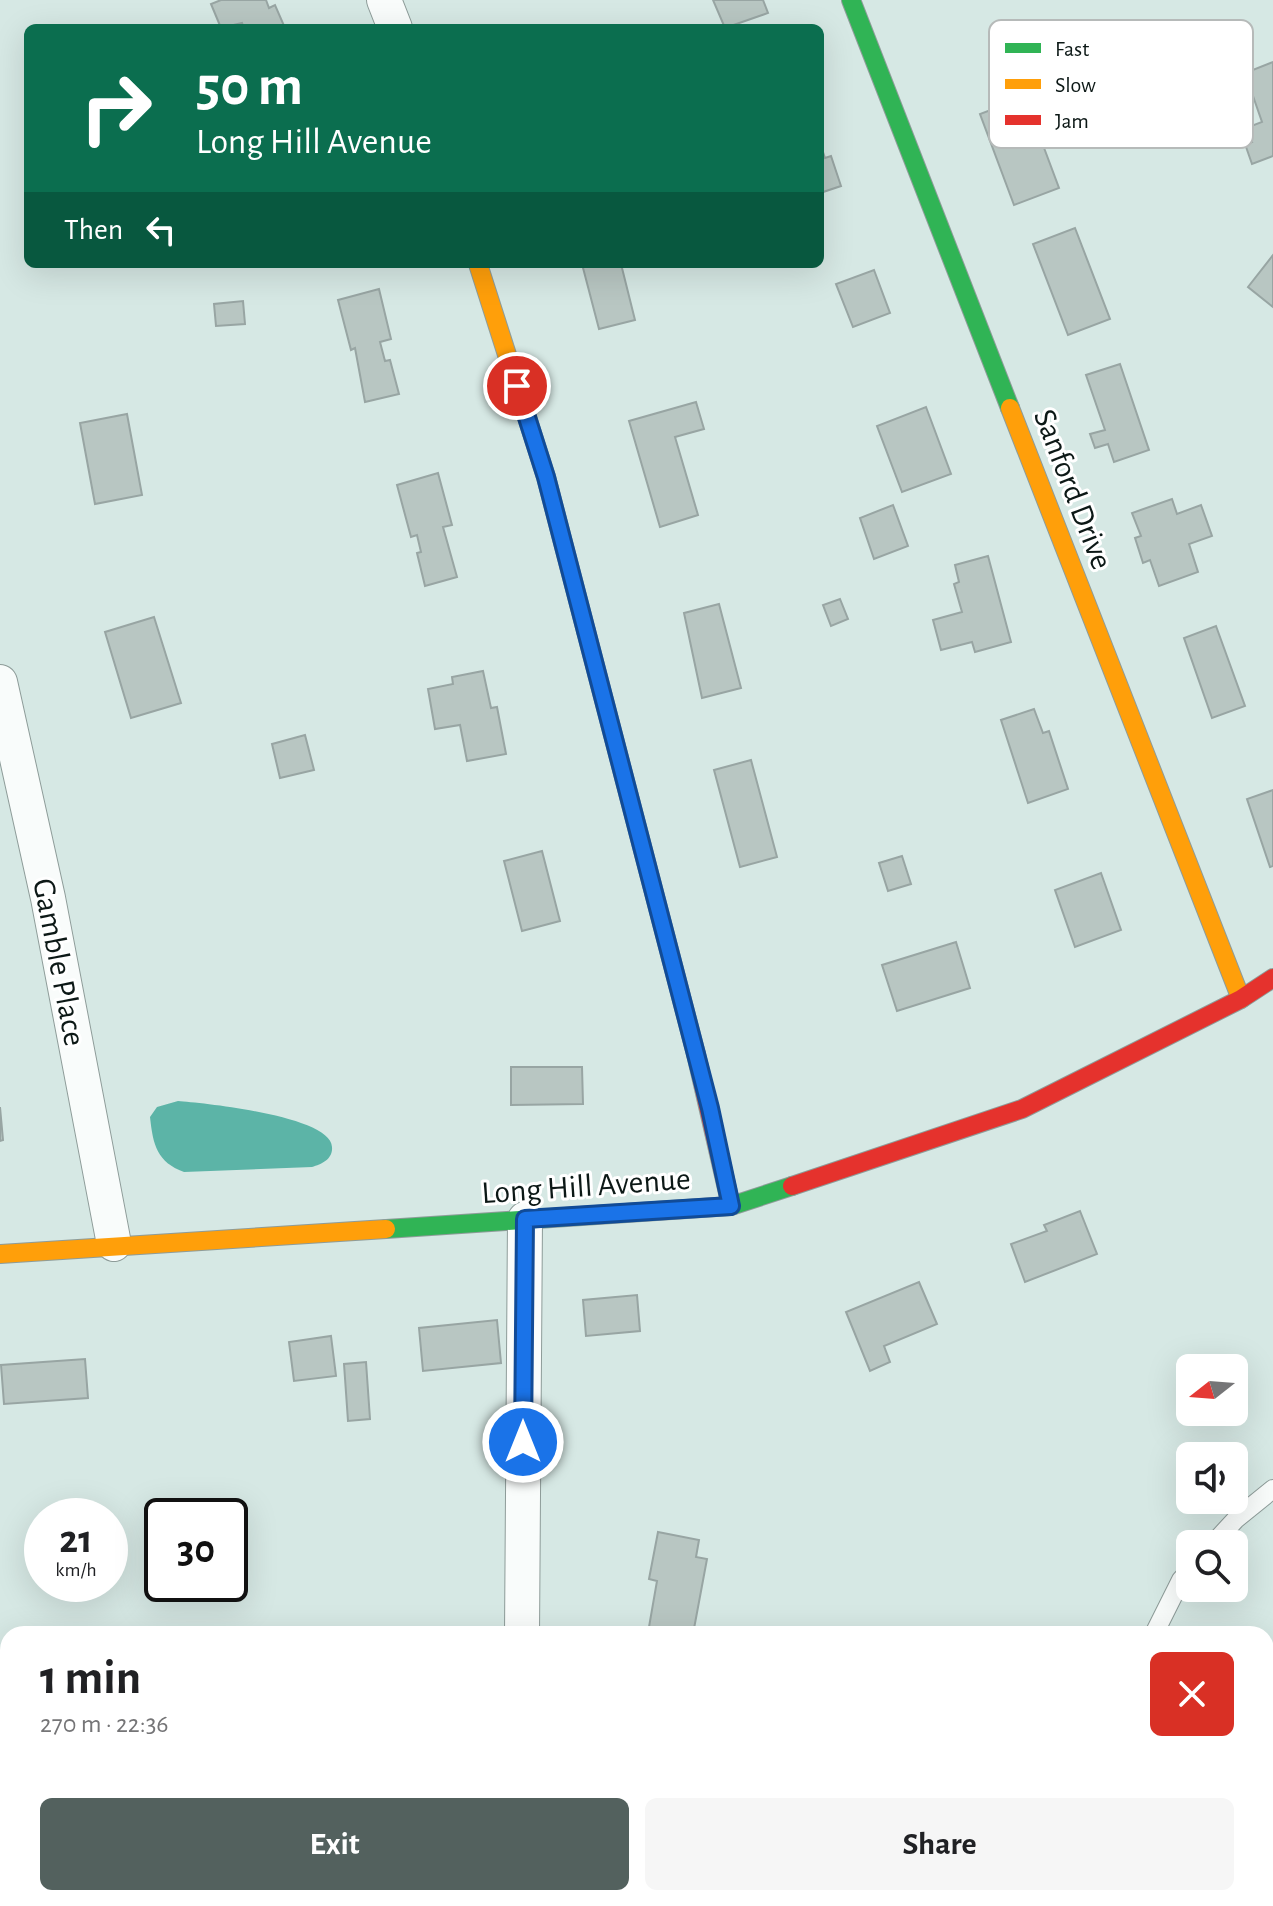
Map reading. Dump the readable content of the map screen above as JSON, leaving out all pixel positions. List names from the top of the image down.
{
  "streets": {
    "street": ["Sanford Drive", "Gamble Place", "Long Hill Avenue"]
  },
  "crossings": [
    ["Sanford Drive", "Long Hill Avenue"],
    ["Gamble Place", "Long Hill Avenue"]
  ],
  "legend": ["Fast", "Slow", "Jam"],
  "north": "left",
  "page": {
    "turn": ["50 m", "Long Hill Avenue"],
    "then": "Then",
    "speed": "21 km/h",
    "limit": "30",
    "heading": ["1 min", "270 m · 22:36"],
    "buttons": ["Exit", "Share"]
  }
}
